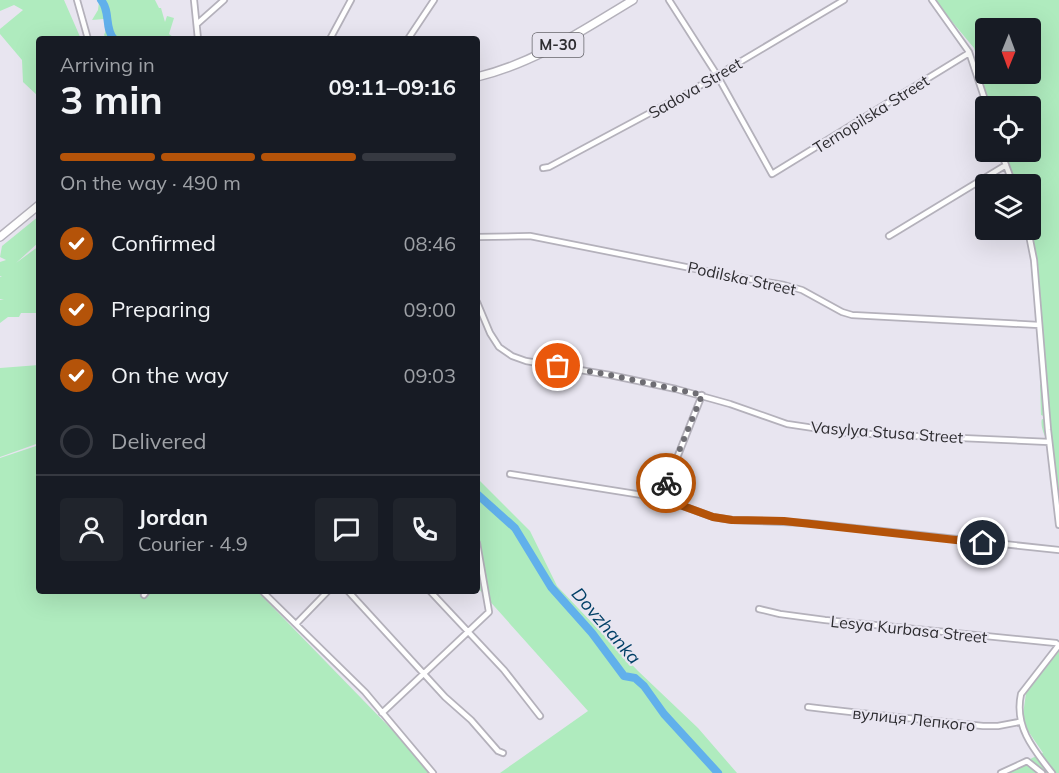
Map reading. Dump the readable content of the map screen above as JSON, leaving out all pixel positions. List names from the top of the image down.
{
  "streets": {
    "highway": ["М-30"],
    "street": [
      "Sadova Street",
      "Ternopilska Street",
      "Podilska Street",
      "Vasylya Stusa Street",
      "Lesya Kurbasa Street",
      "вулиця Лепкого"
    ]
  },
  "crossings": [
    ["Sadova Street", "Ternopilska Street"]
  ],
  "water": ["Dovzhanka"],
  "north": "bottom",
  "page": {
    "heading": ["3 min", "Arriving in", "09:11–09:16"],
    "panel": ["Jordan", "Courier · 4.9"],
    "bar": "On the way · 490 m",
    "list": [
      ["Confirmed", "08:46"],
      ["Preparing", "09:00"],
      ["On the way", "09:03"],
      "Delivered"
    ]
  }
}
